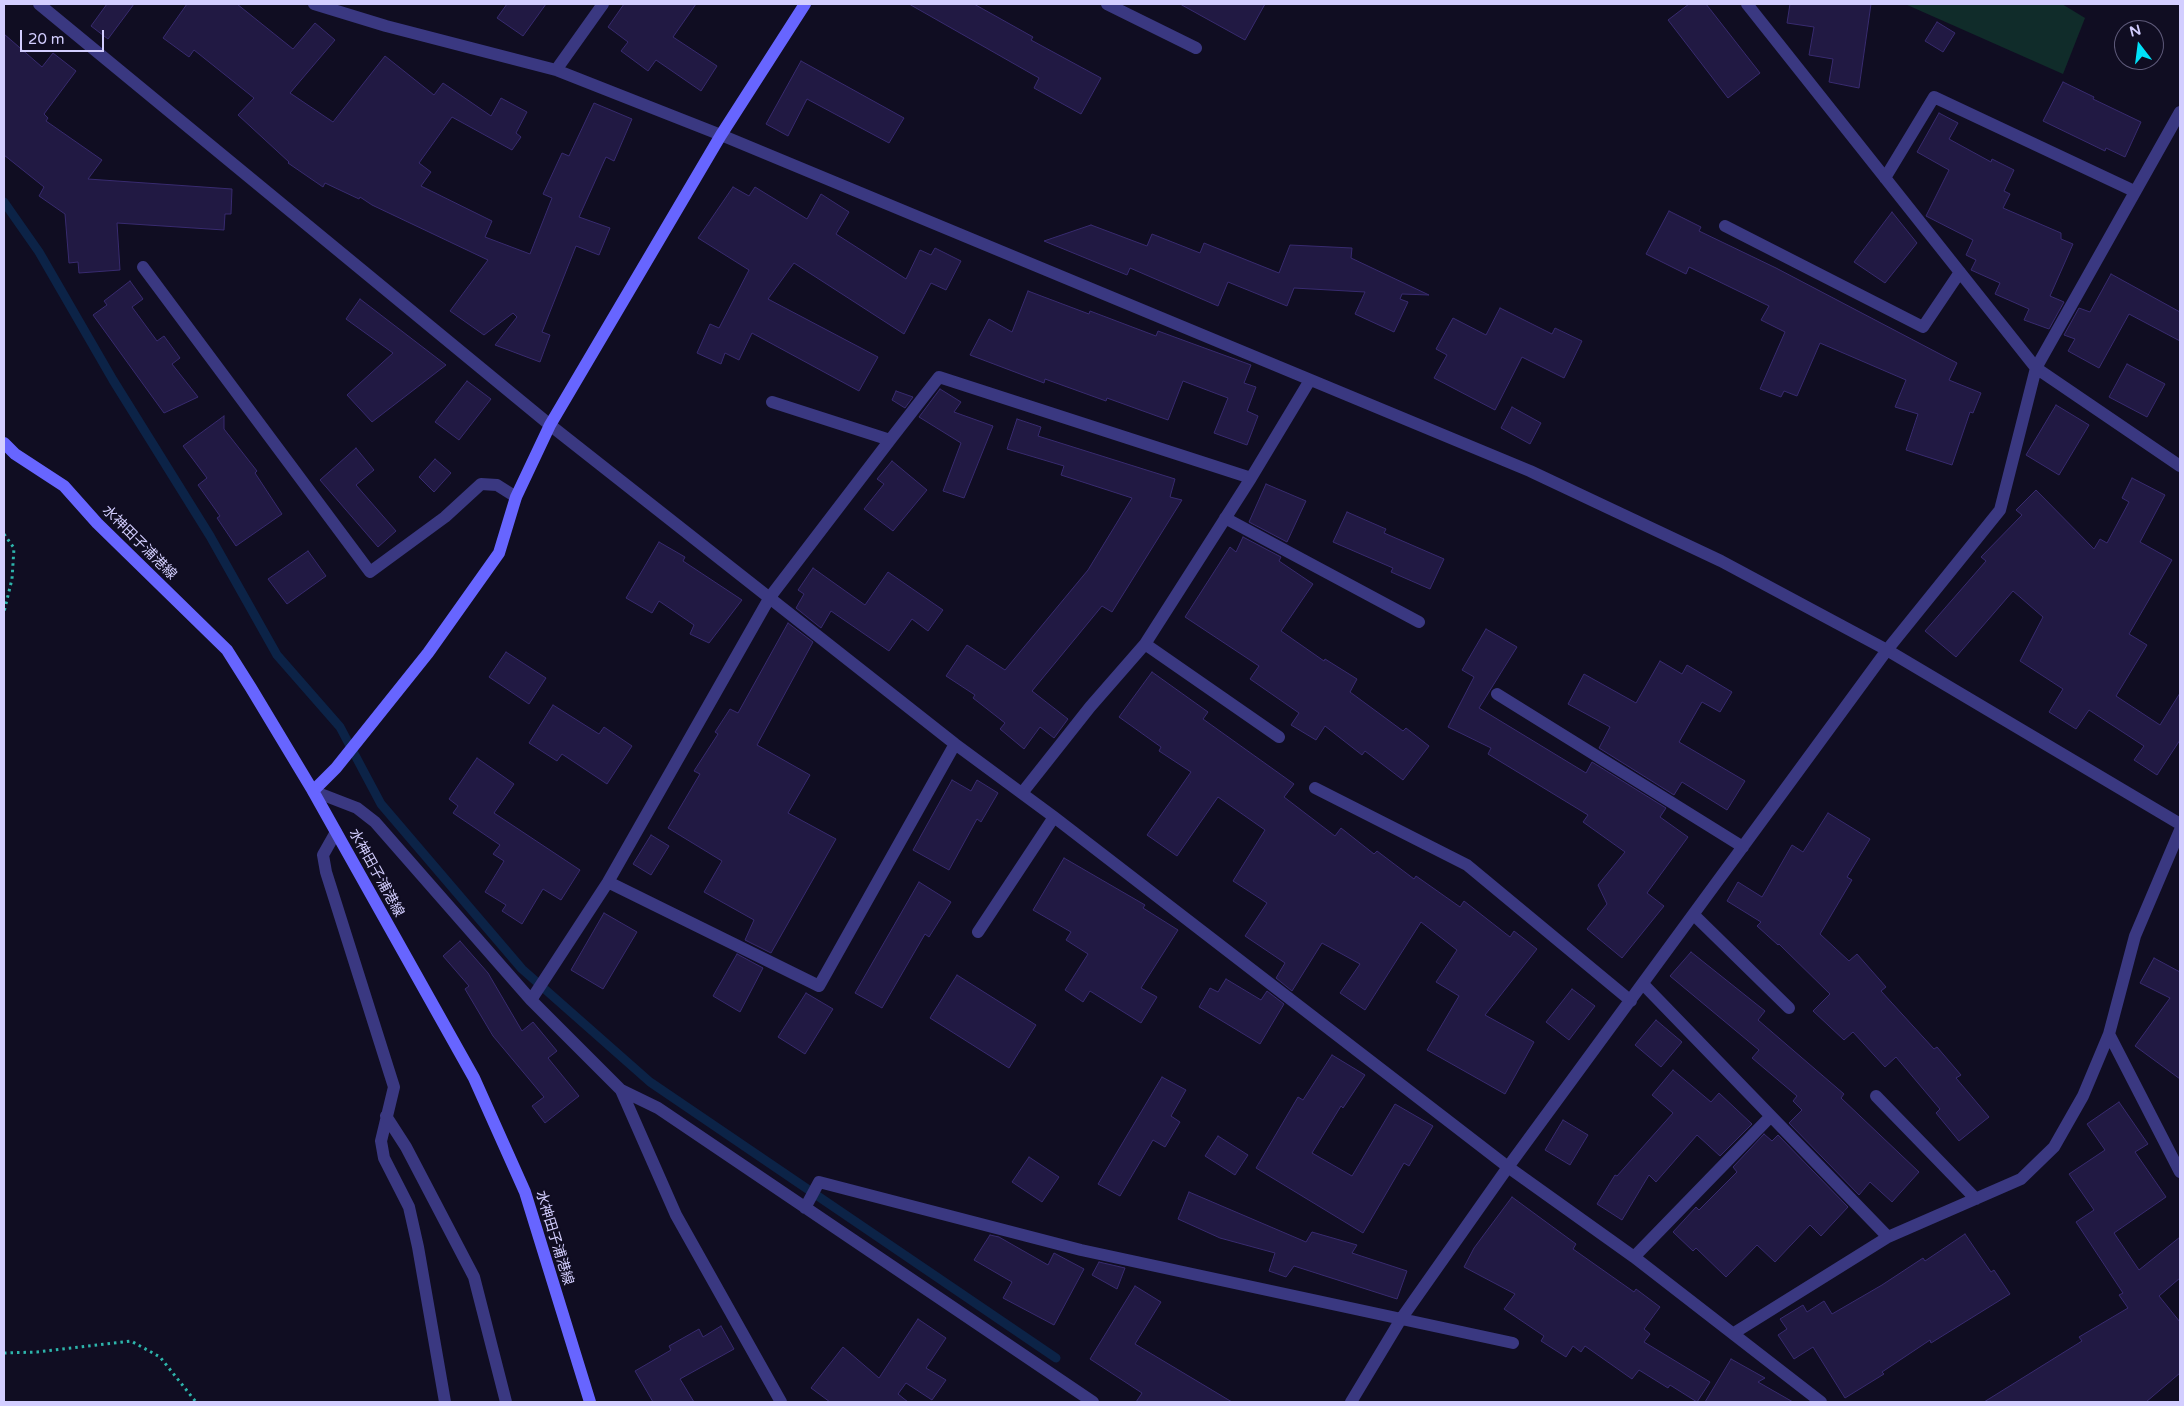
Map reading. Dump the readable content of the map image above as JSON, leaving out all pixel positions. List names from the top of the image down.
{
  "streets": {
    "main road": ["水神田子浦港線"]
  },
  "scale_bar": "20 m",
  "north": "top"
}
